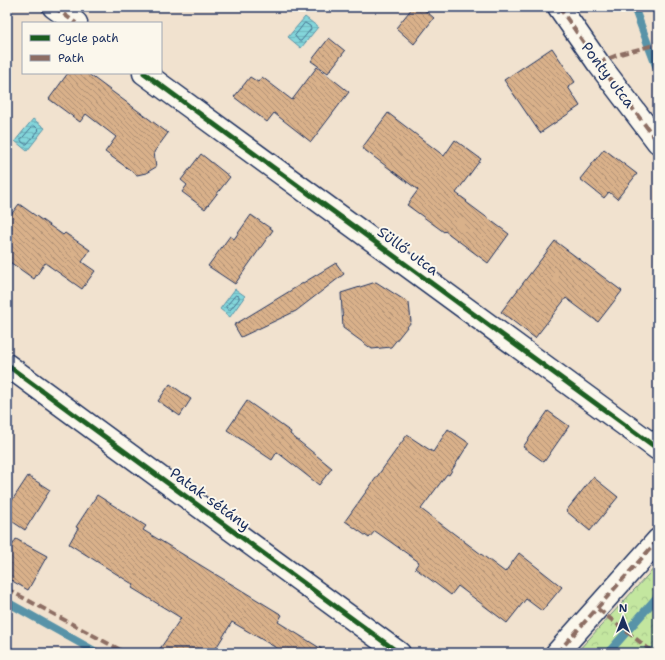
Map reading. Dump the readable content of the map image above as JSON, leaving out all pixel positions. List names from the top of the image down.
{
  "streets": {
    "street": ["Ponty utca", "Süllő utca", "Patak sétány"]
  },
  "legend": ["Cycle path", "Path"],
  "north": "top"
}
